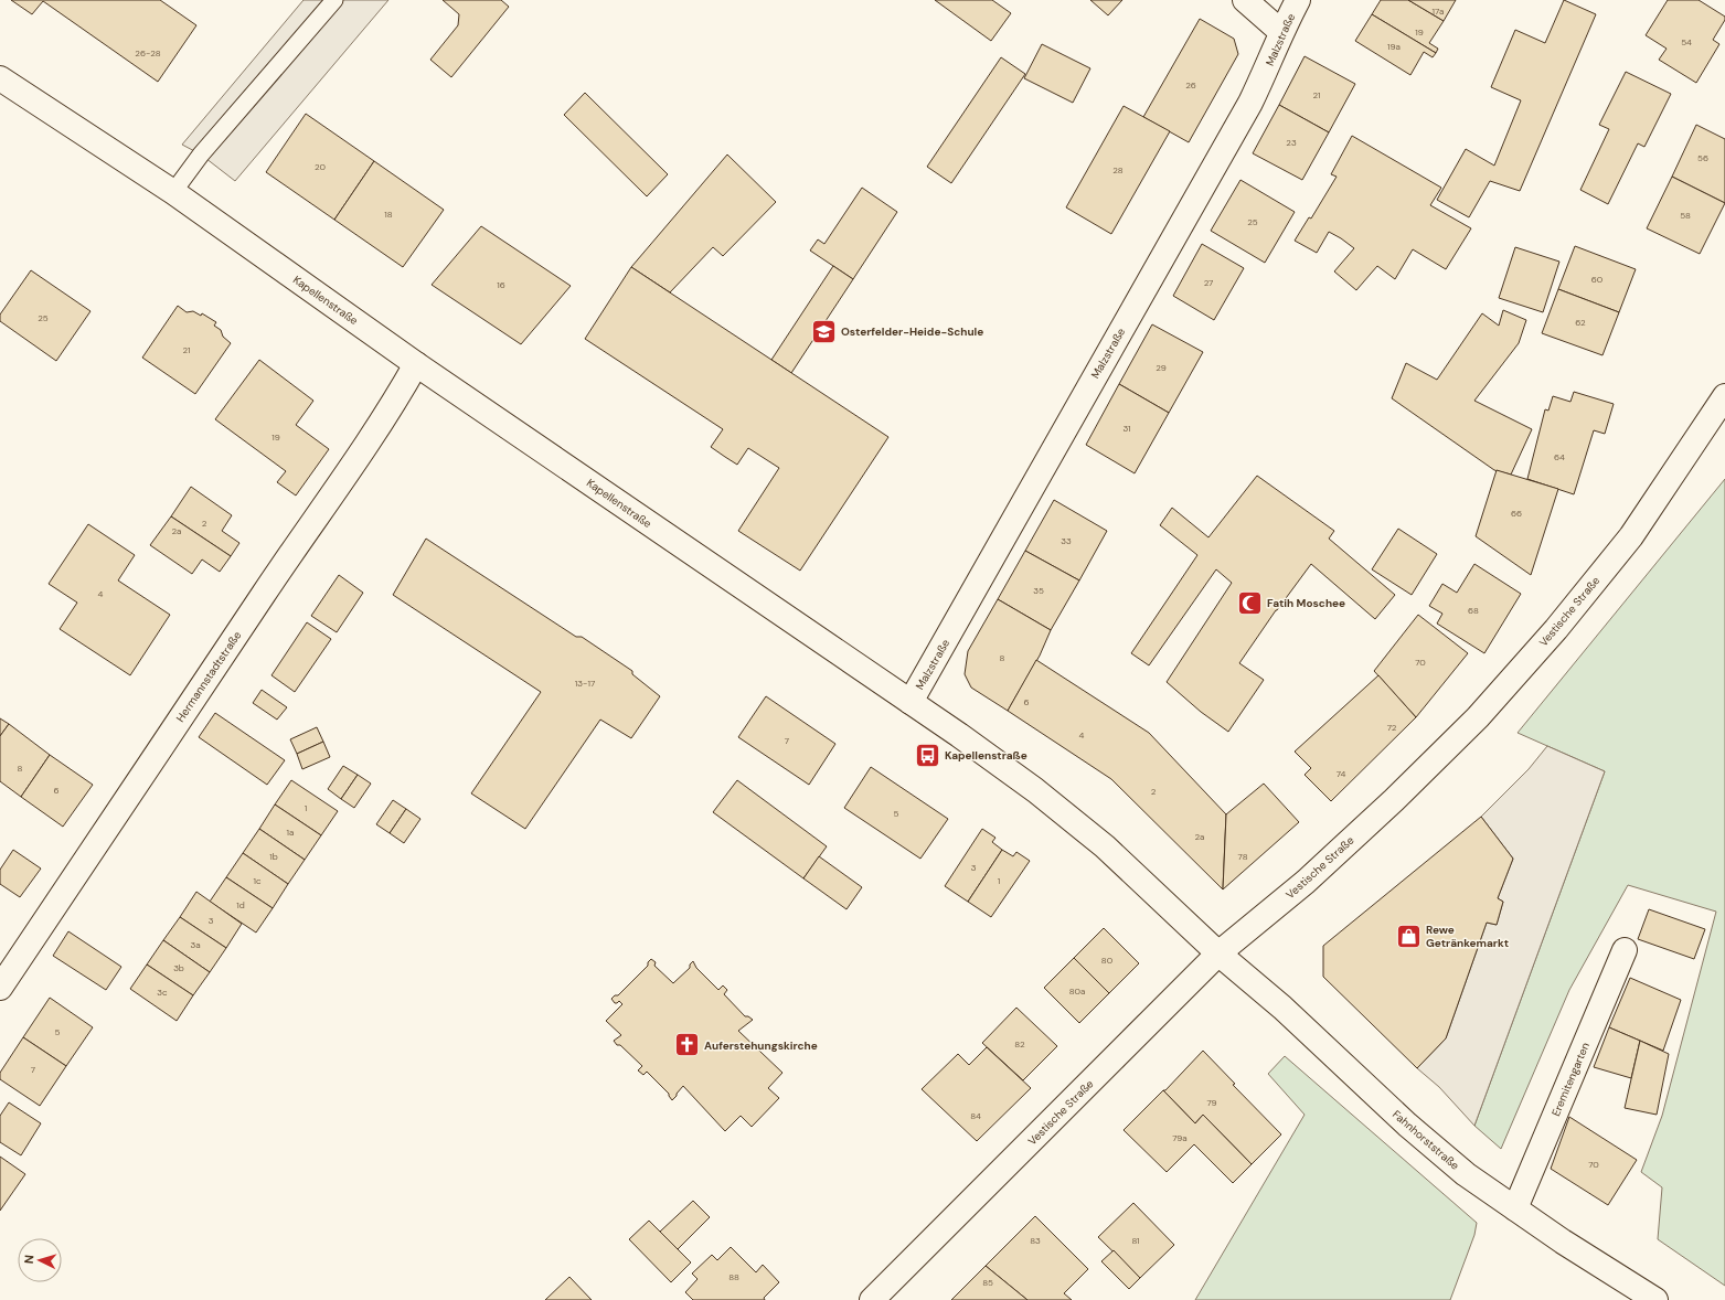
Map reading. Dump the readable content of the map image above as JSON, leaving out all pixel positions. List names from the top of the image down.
{
  "streets": {
    "street": [
      "Malzstraße",
      "Kapellenstraße",
      "Vestische Straße",
      "Hermannstadtstraße",
      "Eremitengarten",
      "Fahnhorststraße"
    ]
  },
  "crossings": [
    ["Malzstraße", "Kapellenstraße"],
    ["Kapellenstraße", "Vestische Straße"],
    ["Kapellenstraße", "Hermannstadtstraße"],
    ["Kapellenstraße", "Fahnhorststraße"],
    ["Vestische Straße", "Fahnhorststraße"],
    ["Eremitengarten", "Fahnhorststraße"]
  ],
  "places": {
    "school or university": ["Osterfelder-Heide-Schule"],
    "mosque": ["Fatih Moschee"],
    "bus stop": ["Kapellenstraße"],
    "shop": ["Rewe Getränkemarkt"],
    "church": ["Auferstehungskirche"]
  },
  "house_numbers": [
    "17a",
    "19",
    "54",
    "19a",
    "26-28",
    "26",
    "21",
    "23",
    "56",
    "20",
    "28",
    "18",
    "58",
    "25",
    "60",
    "27",
    "16",
    "25",
    "62",
    "21",
    "29",
    "31",
    "19",
    "64",
    "66",
    "2",
    "2a",
    "33",
    "35",
    "4",
    "68",
    "8",
    "70",
    "13-17",
    "6",
    "72",
    "4",
    "7",
    "8",
    "74",
    "6",
    "2",
    "1",
    "5",
    "1a",
    "2a",
    "1b",
    "78",
    "3",
    "1c",
    "1",
    "1d",
    "3",
    "3a",
    "80",
    "3b",
    "80a",
    "3c",
    "5",
    "82",
    "7",
    "79",
    "84",
    "79a",
    "70",
    "83",
    "81",
    "88",
    "85"
  ],
  "north": "left"
}
